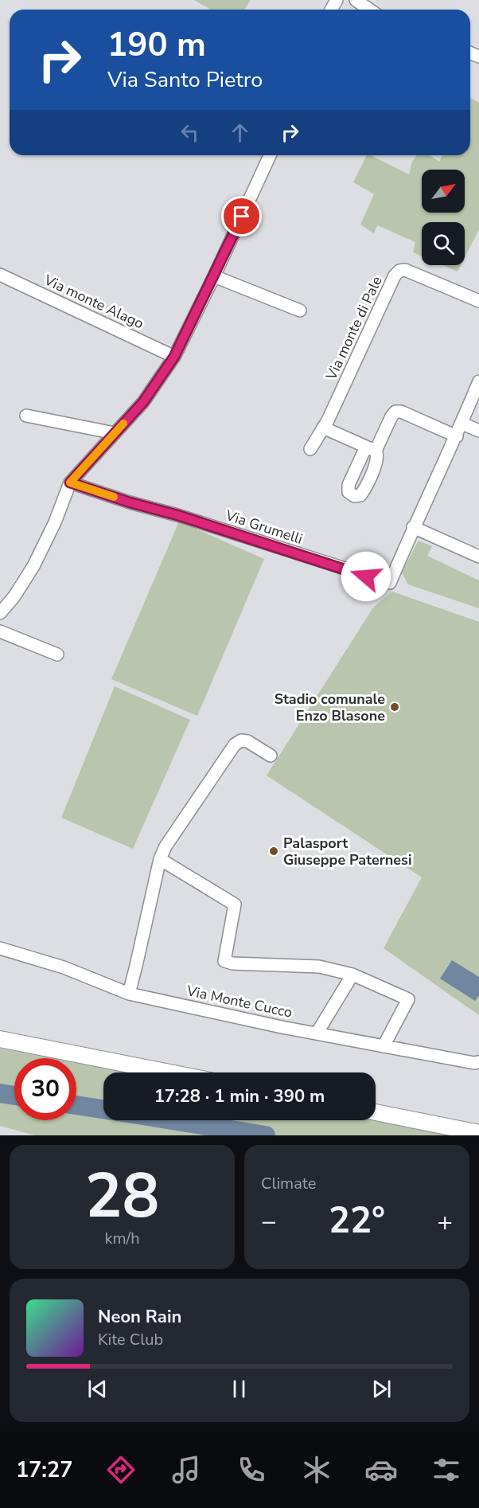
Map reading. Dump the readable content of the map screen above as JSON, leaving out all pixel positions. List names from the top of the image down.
{
  "streets": {
    "street": [
      "Via monte Alago",
      "Via monte di Pale",
      "Via Grumelli",
      "Via Monte Cucco"
    ]
  },
  "places": ["Stadio comunale Enzo Blasone", "Palasport Giuseppe Paternesi"],
  "north": "top right",
  "page": {
    "turn": ["190 m", "Via Santo Pietro"],
    "limit": "30",
    "trip": "17:28 · 1 min · 390 m",
    "tile": [
      ["28", "km/h"],
      "Climate"
    ],
    "heat": ["−", "22°", "+"],
    "song": ["Neon Rain", "Kite Club"],
    "tabs": "17:27"
  }
}
